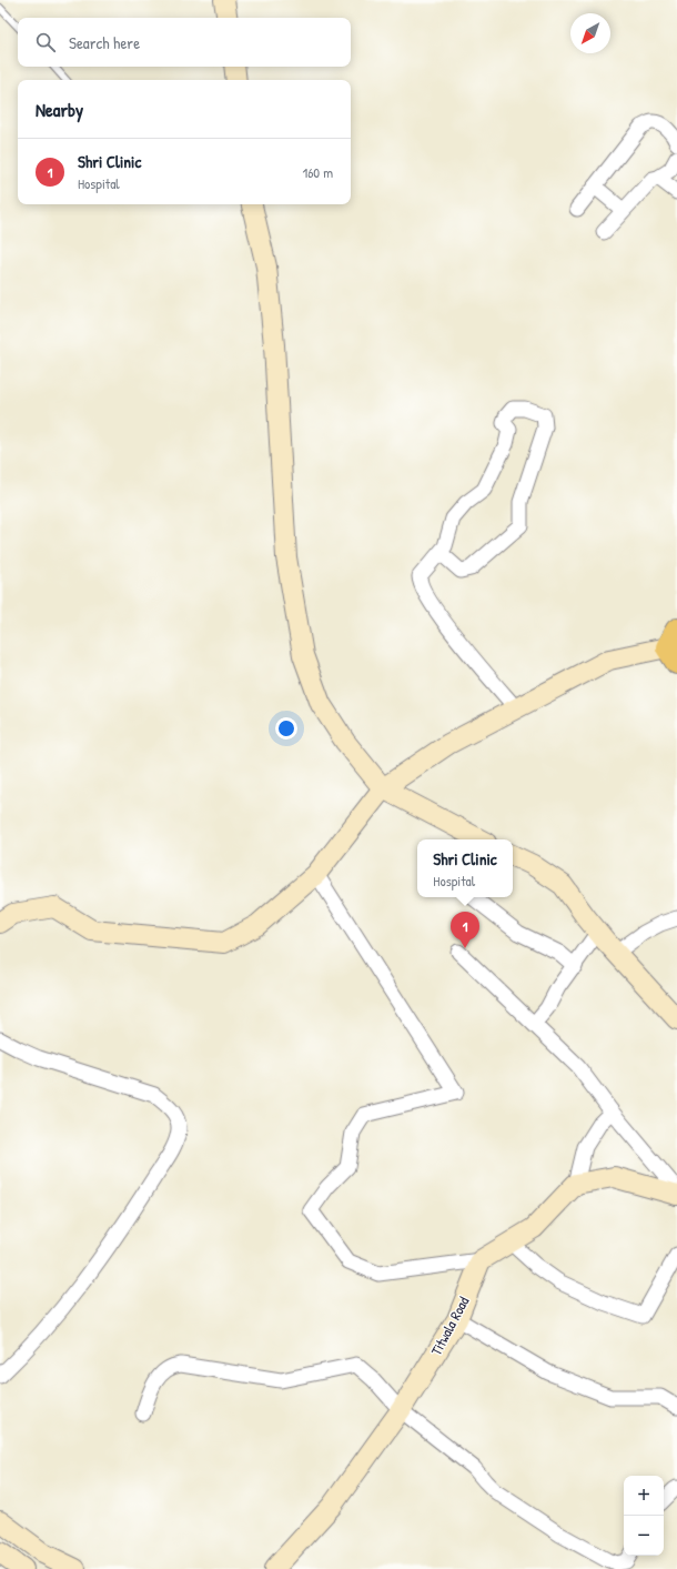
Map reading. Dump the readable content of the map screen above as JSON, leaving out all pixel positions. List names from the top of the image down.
{
  "streets": {
    "street": ["Titwala Road"]
  },
  "north": "bottom left",
  "page": {
    "search": "Search here",
    "heading": "Nearby",
    "list": [
      {
        "mark": "1",
        "name": "Shri Clinic",
        "note": "Hospital",
        "value": "160 m"
      }
    ],
    "popup": ["Shri Clinic", "Hospital"],
    "pins": "1",
    "map_buttons": ["+", "−"]
  }
}
